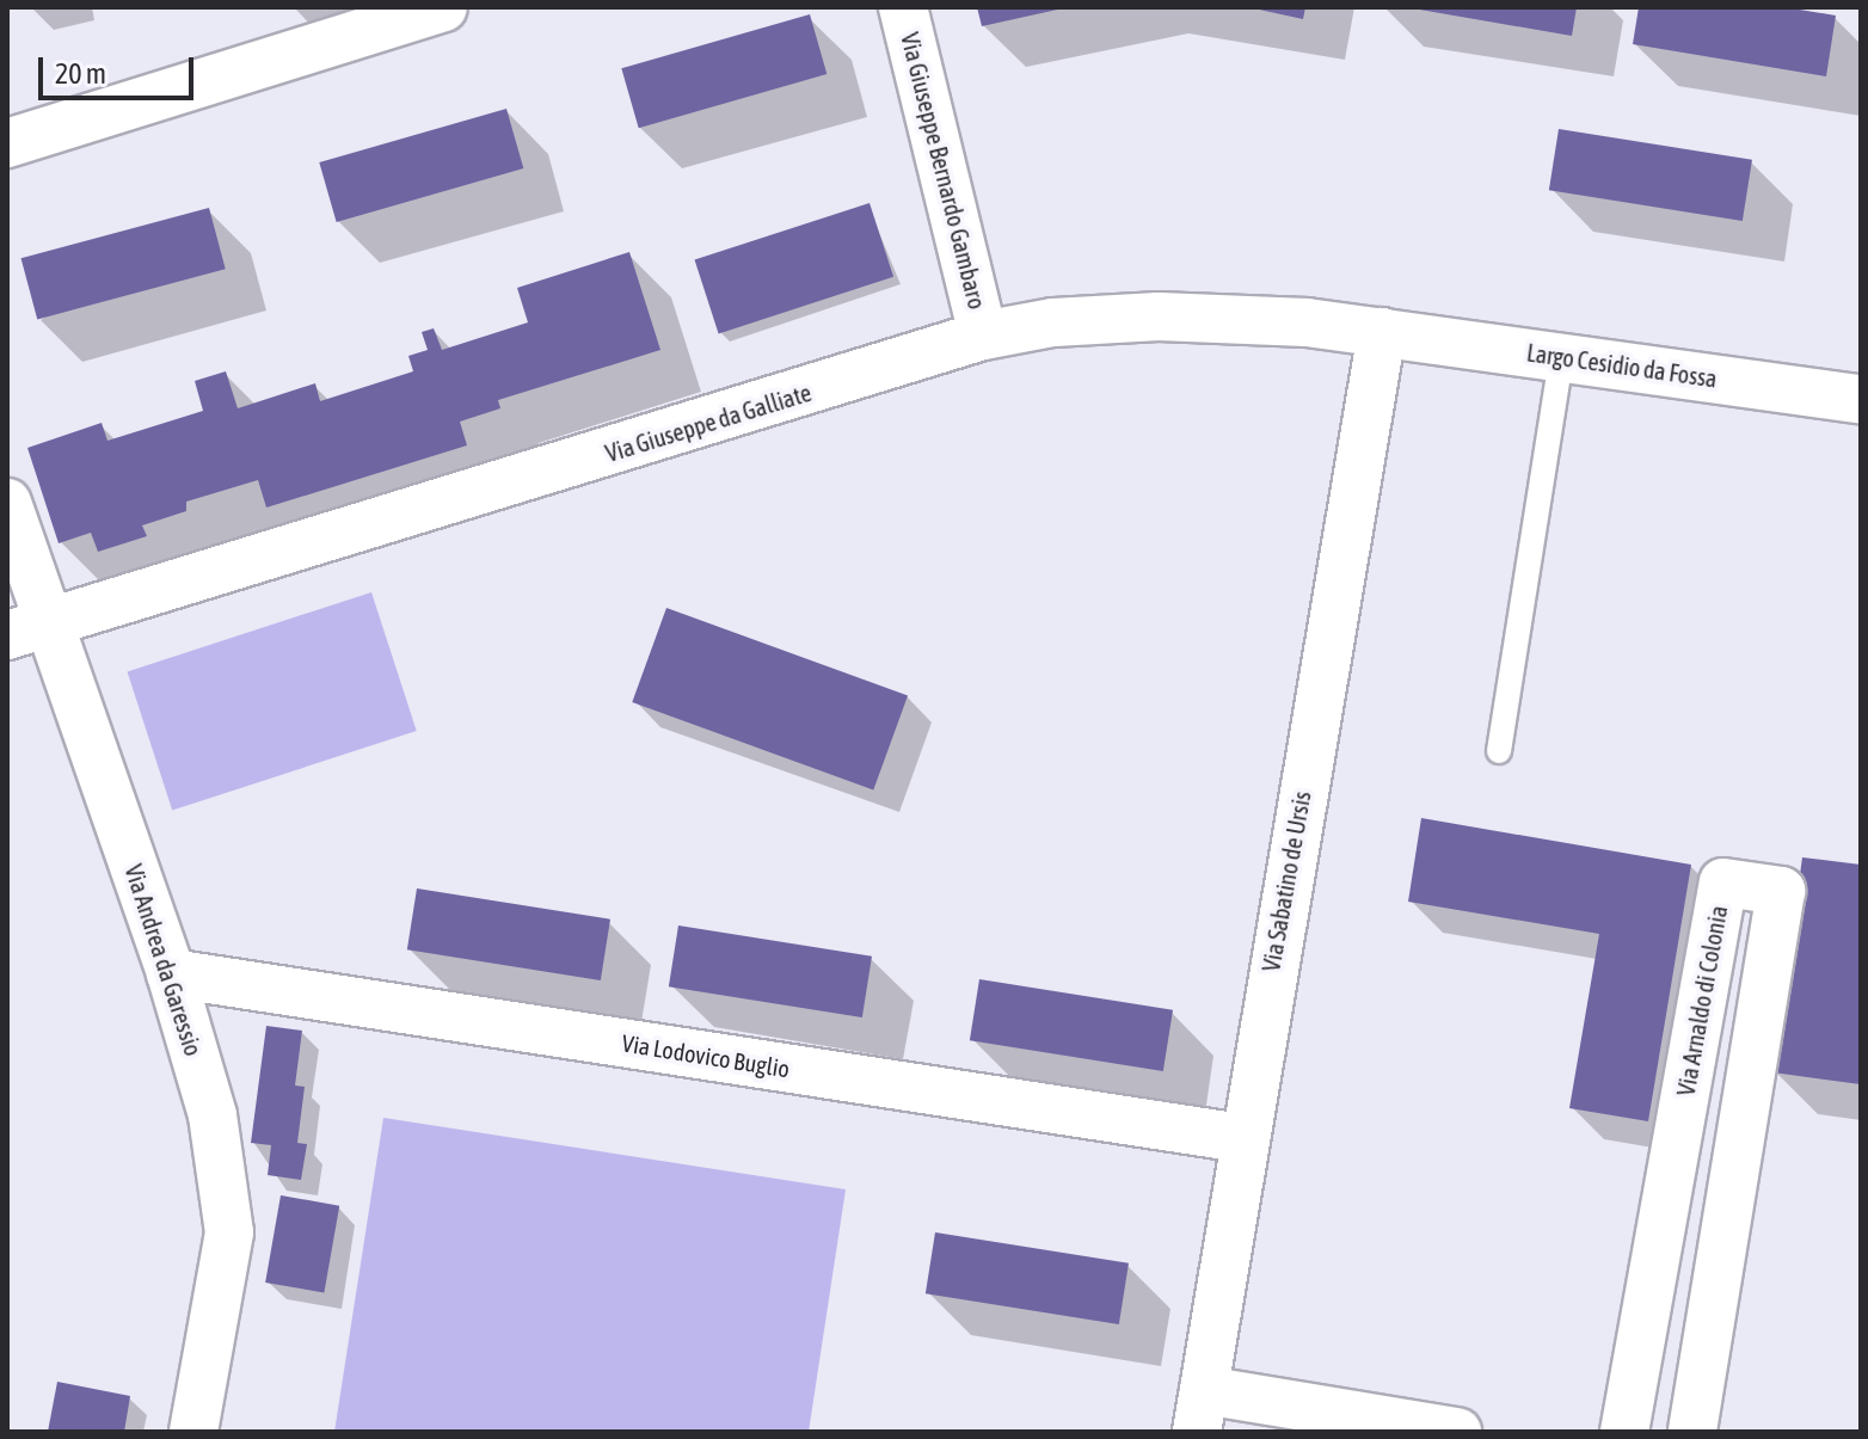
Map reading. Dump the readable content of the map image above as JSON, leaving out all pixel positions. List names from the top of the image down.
{
  "streets": {
    "street": [
      "Via Giuseppe Bernardo Gambaro",
      "Largo Cesidio da Fossa",
      "Via Giuseppe da Galliate",
      "Via Sabatino de Ursis",
      "Via Andrea da Garessio",
      "Via Arnaldo di Colonia",
      "Via Lodovico Buglio"
    ]
  },
  "crossings": [
    ["Via Giuseppe Bernardo Gambaro", "Via Giuseppe da Galliate"],
    ["Largo Cesidio da Fossa", "Via Giuseppe da Galliate"],
    ["Largo Cesidio da Fossa", "Via Sabatino de Ursis"],
    ["Via Giuseppe da Galliate", "Via Sabatino de Ursis"],
    ["Via Giuseppe da Galliate", "Via Andrea da Garessio"],
    ["Via Sabatino de Ursis", "Via Lodovico Buglio"],
    ["Via Andrea da Garessio", "Via Lodovico Buglio"]
  ],
  "scale_bar": "20 m"
}
